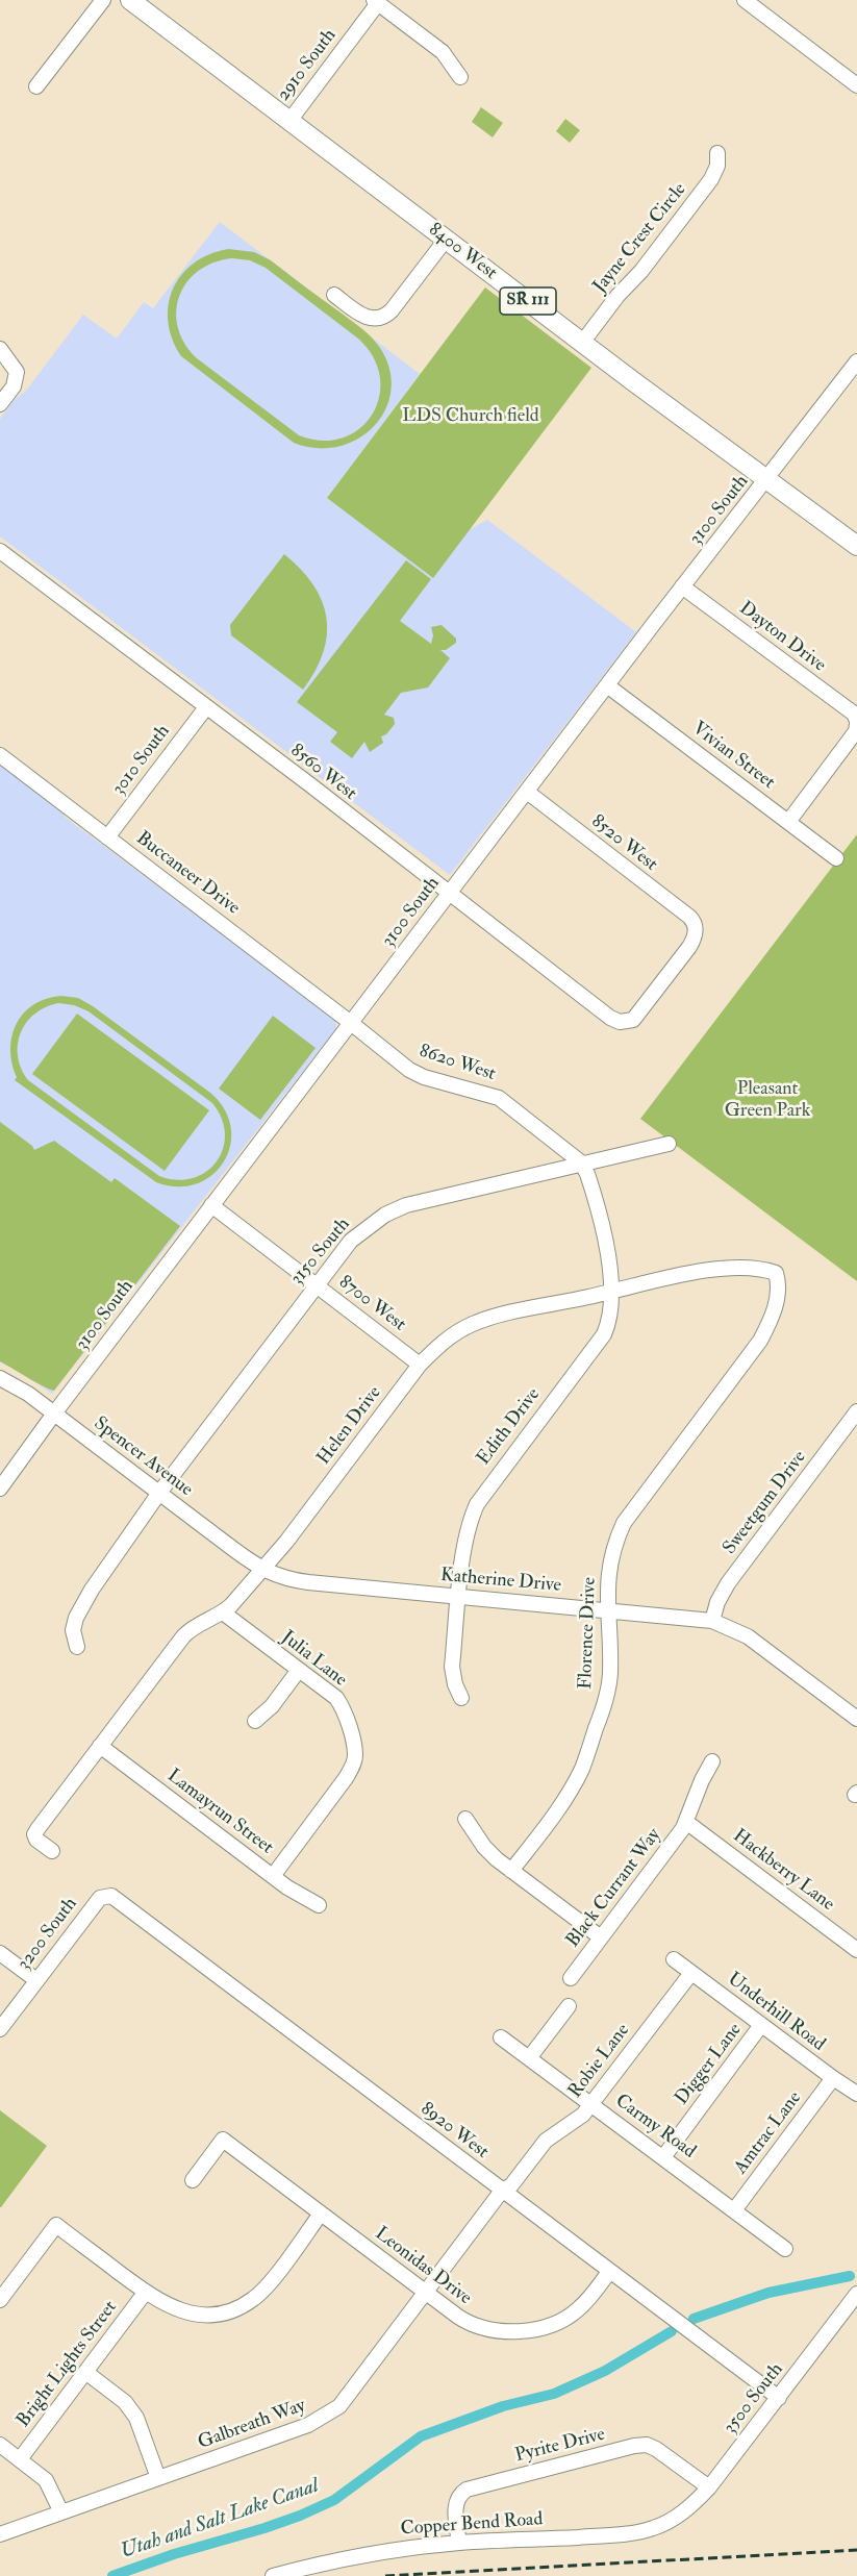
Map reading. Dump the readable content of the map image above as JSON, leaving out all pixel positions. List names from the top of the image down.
{
  "streets": {
    "main road": ["8400 West", "SR 111"],
    "street": [
      "2910 South",
      "Jayne Crest Circle",
      "3100 South",
      "Dayton Drive",
      "Vivian Street",
      "3010 South",
      "8560 West",
      "8520 West",
      "Buccaneer Drive",
      "8620 West",
      "3150 South",
      "8700 West",
      "Helen Drive",
      "Edith Drive",
      "Spencer Avenue",
      "Sweetgum Drive",
      "Katherine Drive",
      "Florence Drive",
      "Julia Lane",
      "Lamayrun Street",
      "Hackberry Lane",
      "Black Currant Way",
      "3200 South",
      "Underhill Road",
      "Robie Lane",
      "Digger Lane",
      "Carmy Road",
      "8920 West",
      "Amtrac Lane",
      "Leonidas Drive",
      "Bright Lights Street",
      "3500 South",
      "Galbreath Way",
      "Pyrite Drive",
      "Copper Bend Road"
    ]
  },
  "crossings": [
    ["2910 South", "8400 West"],
    ["Jayne Crest Circle", "8400 West"],
    ["8400 West", "3100 South"],
    ["3100 South", "Dayton Drive"],
    ["3100 South", "Vivian Street"],
    ["3100 South", "8560 West"],
    ["3100 South", "8520 West"],
    ["3100 South", "Buccaneer Drive"],
    ["3100 South", "8620 West"],
    ["3100 South", "8700 West"],
    ["3100 South", "Spencer Avenue"],
    ["3010 South", "8560 West"],
    ["3010 South", "Buccaneer Drive"],
    ["8560 West", "8520 West"],
    ["Buccaneer Drive", "8620 West"],
    ["8620 West", "3150 South"],
    ["8620 West", "Edith Drive"],
    ["3150 South", "8700 West"],
    ["3150 South", "Edith Drive"],
    ["3150 South", "Spencer Avenue"],
    ["8700 West", "Helen Drive"],
    ["Helen Drive", "Edith Drive"],
    ["Helen Drive", "Spencer Avenue"],
    ["Helen Drive", "Katherine Drive"],
    ["Helen Drive", "Florence Drive"],
    ["Helen Drive", "Julia Lane"],
    ["Helen Drive", "Lamayrun Street"],
    ["Edith Drive", "Katherine Drive"],
    ["Spencer Avenue", "Katherine Drive"],
    ["Sweetgum Drive", "Katherine Drive"],
    ["Katherine Drive", "Florence Drive"],
    ["Julia Lane", "Lamayrun Street"],
    ["Hackberry Lane", "Black Currant Way"],
    ["3200 South", "8920 West"],
    ["Underhill Road", "Robie Lane"],
    ["Underhill Road", "Digger Lane"],
    ["Underhill Road", "Amtrac Lane"],
    ["Robie Lane", "Carmy Road"],
    ["Robie Lane", "8920 West"],
    ["Robie Lane", "Galbreath Way"],
    ["Digger Lane", "Carmy Road"],
    ["Carmy Road", "Amtrac Lane"],
    ["8920 West", "Leonidas Drive"],
    ["8920 West", "3500 South"],
    ["8920 West", "Galbreath Way"],
    ["Leonidas Drive", "Galbreath Way"],
    ["3500 South", "Pyrite Drive"],
    ["3500 South", "Copper Bend Road"],
    ["Pyrite Drive", "Copper Bend Road"]
  ],
  "water": ["Utah and Salt Lake Canal"],
  "parks": ["LDS Church field", "Pleasant Green Park"]
}
